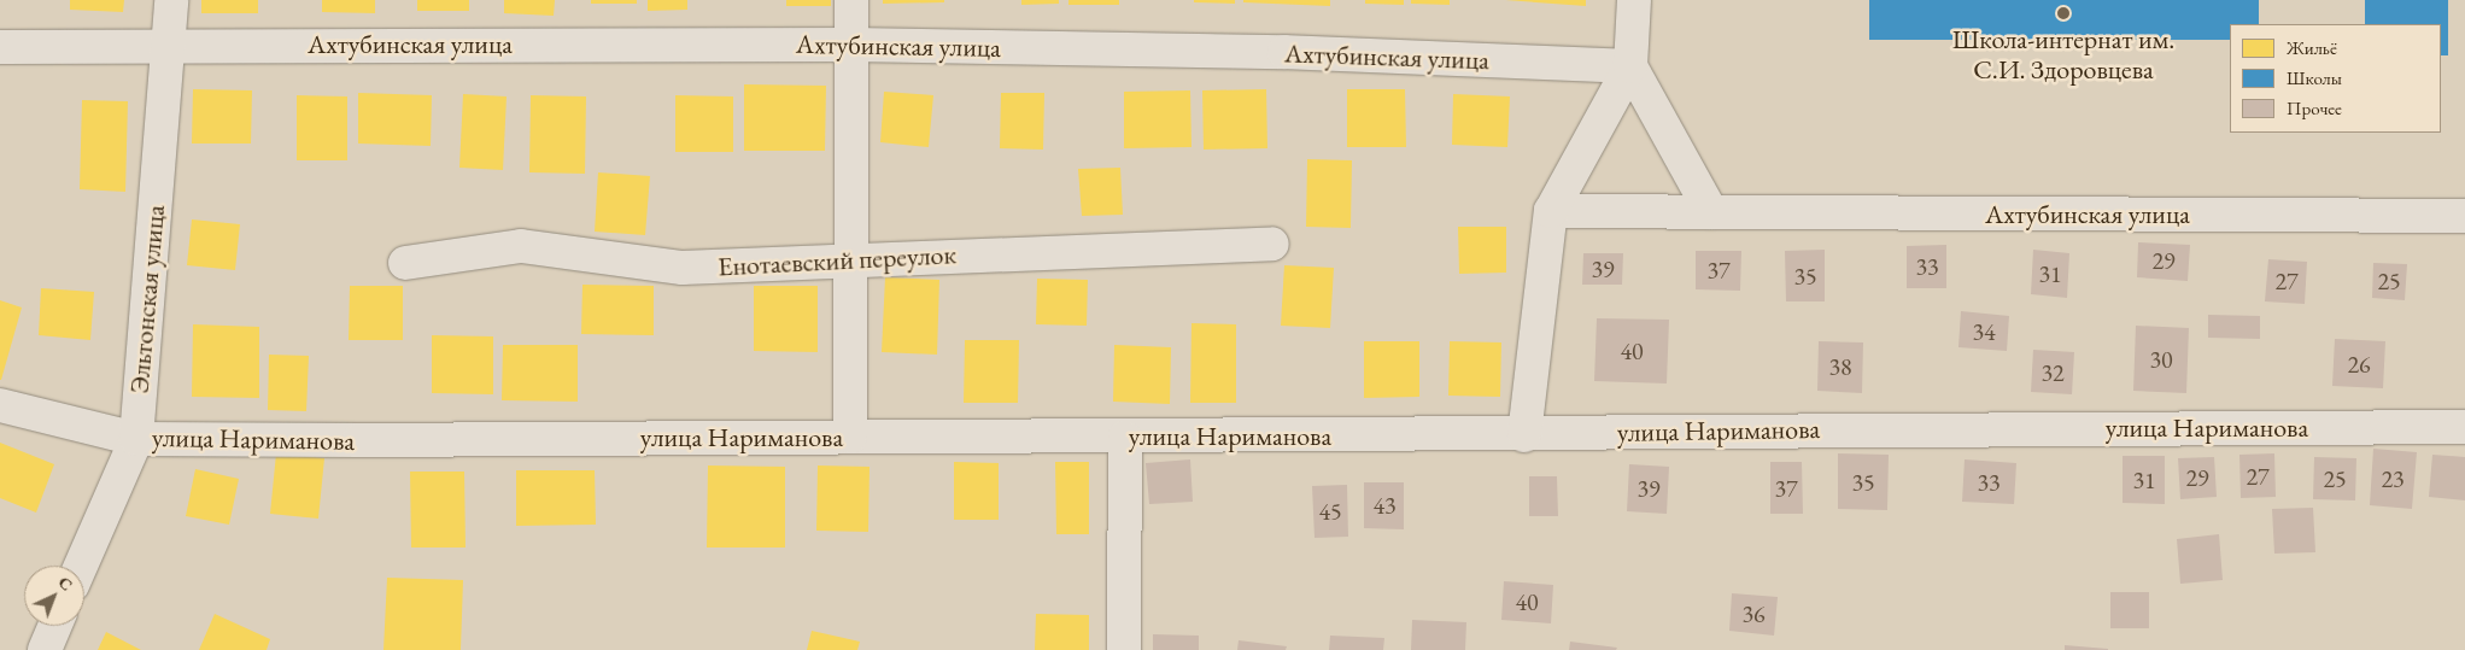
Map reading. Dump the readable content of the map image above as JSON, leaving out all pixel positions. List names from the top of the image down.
{
  "streets": {
    "street": [
      "Ахтубинская улица",
      "Енотаевский переулок",
      "Эльтонская улица",
      "улица Нариманова"
    ]
  },
  "crossings": [
    ["Ахтубинская улица", "Эльтонская улица"],
    ["Эльтонская улица", "улица Нариманова"]
  ],
  "places": ["Школа-интернат им. С.И. Здоровцева"],
  "house_numbers": [
    "29",
    "33",
    "39",
    "37",
    "31",
    "35",
    "27",
    "25",
    "34",
    "40",
    "30",
    "26",
    "38",
    "32",
    "27",
    "29",
    "25",
    "23",
    "31",
    "35",
    "33",
    "39",
    "37",
    "43",
    "45",
    "40",
    "36"
  ],
  "legend": ["Жильё", "Школы", "Прочее"],
  "north": "top right"
}
